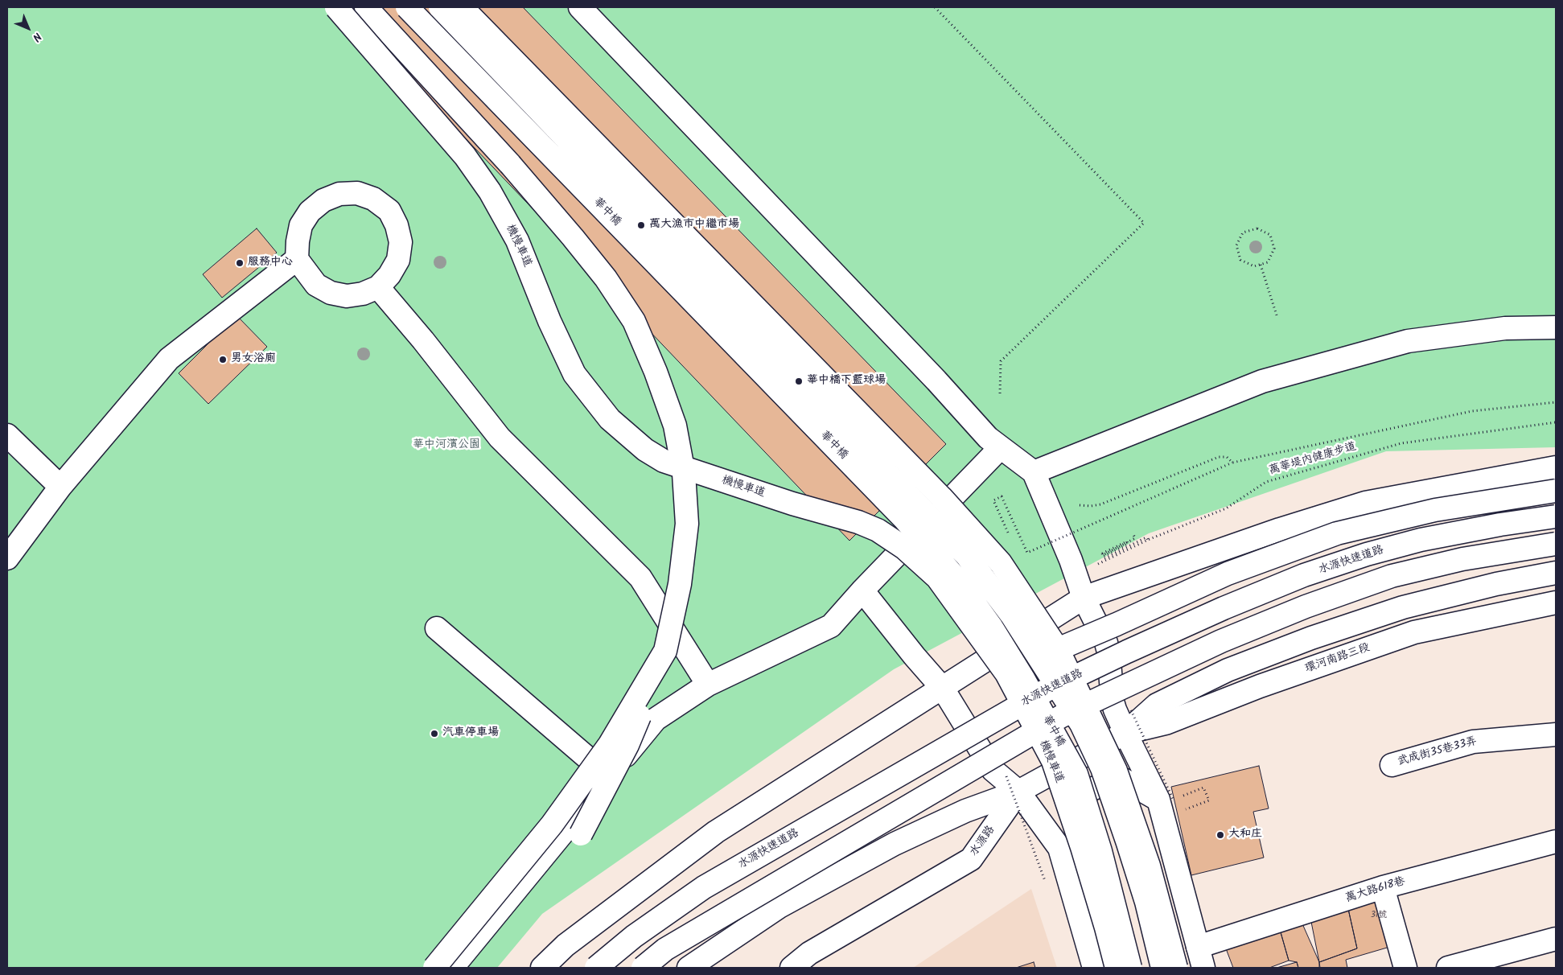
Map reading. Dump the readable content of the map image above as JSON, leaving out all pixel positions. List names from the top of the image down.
{
  "streets": {
    "main road": [
      "華中橋",
      "機慢車道",
      "水源快速道路",
      "環河南路三段",
      "武成街35巷33弄",
      "水源路",
      "萬大路618巷"
    ],
    "path": ["萬華堤內健康步道"]
  },
  "crossings": [
    ["環河南路三段", "水源路"]
  ],
  "parks": ["華中河濱公園"],
  "places": [
    "萬大漁市中繼市場",
    "服務中心",
    "男女浴廁",
    "華中橋下籃球場",
    "汽車停車場",
    "大和庄"
  ],
  "house_numbers": ["31號"],
  "north": "bottom right"
}
